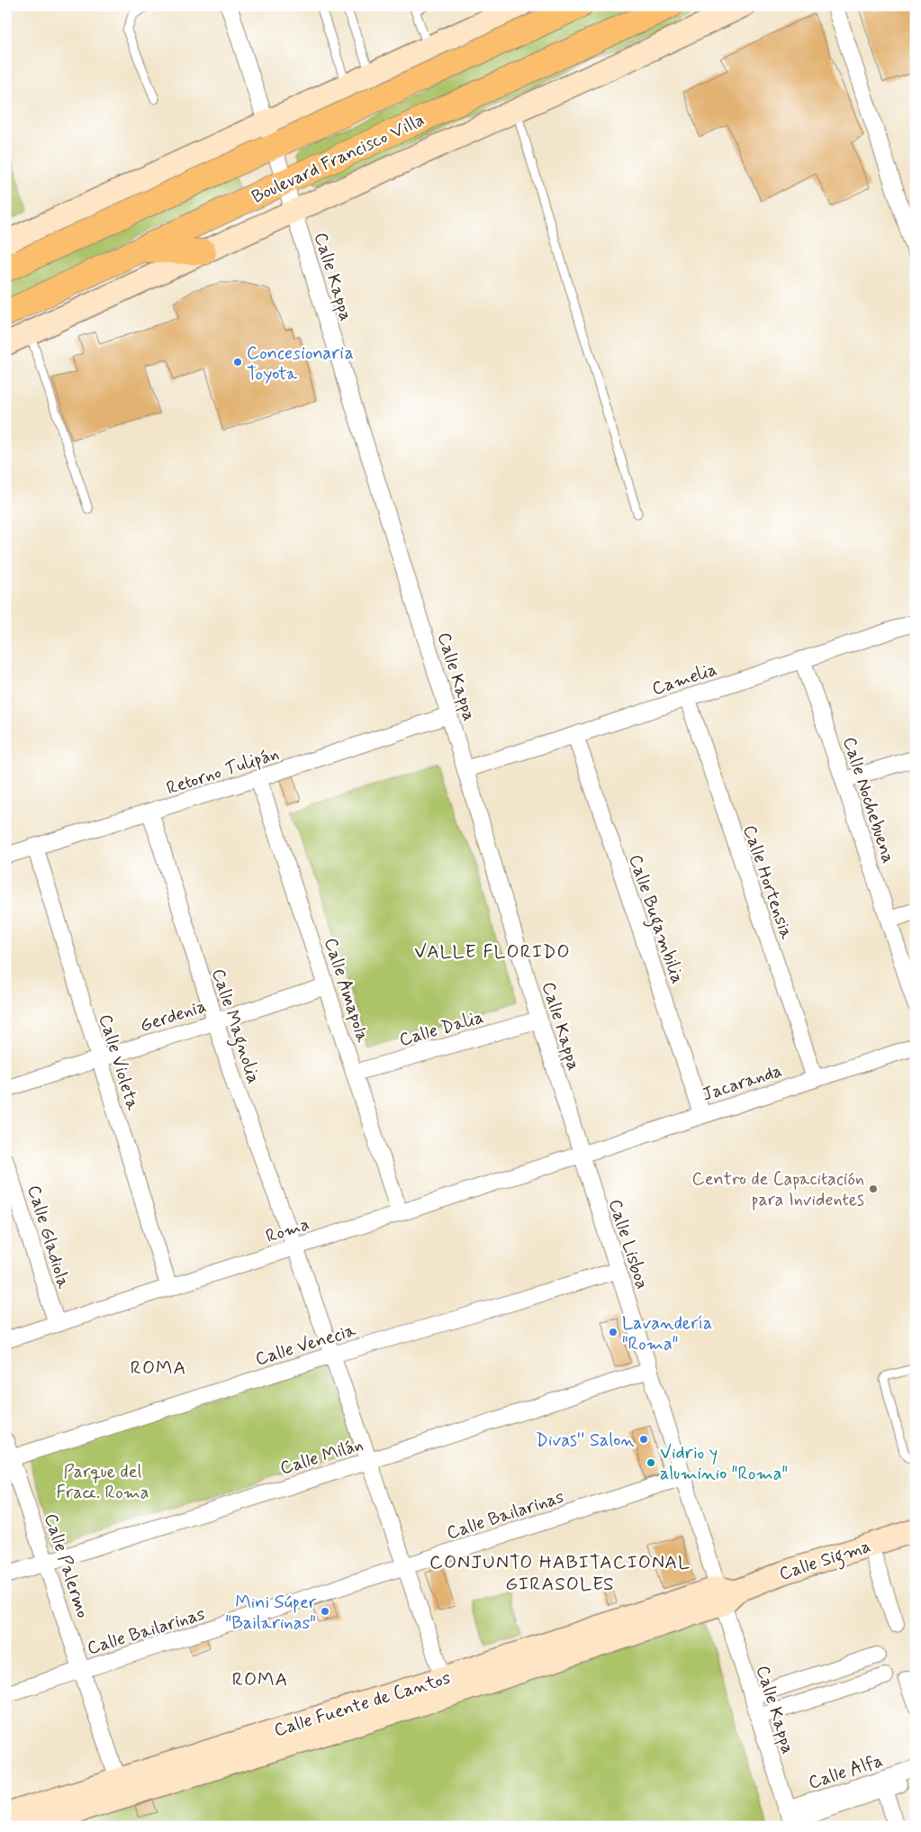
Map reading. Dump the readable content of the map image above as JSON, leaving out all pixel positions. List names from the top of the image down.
{
  "streets": {
    "main road": ["Boulevard Francisco Villa"],
    "street": [
      "Calle Kappa",
      "Camelia",
      "Retorno Tulipán",
      "Calle Nochebuena",
      "Calle Hortensia",
      "Calle Bugambilia",
      "Calle Amapola",
      "Gerdenia",
      "Calle Magnolia",
      "Calle Dalia",
      "Calle Violeta",
      "Jacaranda",
      "Roma",
      "Calle Gladiola",
      "Calle Lisboa",
      "Calle Venecia",
      "Calle Milán",
      "Calle Bailarinas",
      "Calle Sigma",
      "Calle Palermo",
      "Calle Fuente de Cantos",
      "Calle Alfa"
    ]
  },
  "crossings": [
    ["Boulevard Francisco Villa", "Calle Kappa"],
    ["Calle Kappa", "Camelia"],
    ["Calle Kappa", "Retorno Tulipán"],
    ["Calle Kappa", "Calle Dalia"],
    ["Calle Kappa", "Jacaranda"],
    ["Calle Kappa", "Roma"],
    ["Calle Kappa", "Calle Lisboa"],
    ["Calle Kappa", "Calle Sigma"],
    ["Calle Kappa", "Calle Fuente de Cantos"],
    ["Calle Kappa", "Calle Alfa"],
    ["Camelia", "Calle Nochebuena"],
    ["Camelia", "Calle Hortensia"],
    ["Camelia", "Calle Bugambilia"],
    ["Retorno Tulipán", "Calle Amapola"],
    ["Retorno Tulipán", "Calle Magnolia"],
    ["Retorno Tulipán", "Calle Violeta"],
    ["Calle Hortensia", "Jacaranda"],
    ["Calle Bugambilia", "Jacaranda"],
    ["Calle Amapola", "Gerdenia"],
    ["Calle Amapola", "Calle Dalia"],
    ["Calle Amapola", "Roma"],
    ["Gerdenia", "Calle Magnolia"],
    ["Gerdenia", "Calle Violeta"],
    ["Calle Magnolia", "Roma"],
    ["Calle Magnolia", "Calle Venecia"],
    ["Calle Magnolia", "Calle Milán"],
    ["Calle Magnolia", "Calle Bailarinas"],
    ["Calle Magnolia", "Calle Fuente de Cantos"],
    ["Calle Violeta", "Roma"],
    ["Jacaranda", "Roma"],
    ["Jacaranda", "Calle Lisboa"],
    ["Roma", "Calle Gladiola"],
    ["Roma", "Calle Lisboa"],
    ["Calle Lisboa", "Calle Venecia"],
    ["Calle Lisboa", "Calle Milán"],
    ["Calle Lisboa", "Calle Bailarinas"],
    ["Calle Lisboa", "Calle Sigma"],
    ["Calle Lisboa", "Calle Fuente de Cantos"],
    ["Calle Venecia", "Calle Palermo"],
    ["Calle Milán", "Calle Palermo"],
    ["Calle Bailarinas", "Calle Palermo"],
    ["Calle Sigma", "Calle Fuente de Cantos"],
    ["Calle Palermo", "Calle Fuente de Cantos"]
  ],
  "districts": [
    "VALLE FLORIDO",
    "ROMA",
    "CONJUNTO HABITACIONAL GIRASOLES",
    "ROMA"
  ],
  "parks": ["Parque del Fracc. Roma"],
  "places": [
    "Concesionaria Toyota",
    "Centro de Capacitación para Invidentes",
    "Lavandería \"Roma\"",
    "Divas'' Salon",
    "Vidrio y aluminio \"Roma\"",
    "Mini Súper \"Bailarinas\""
  ]
}
